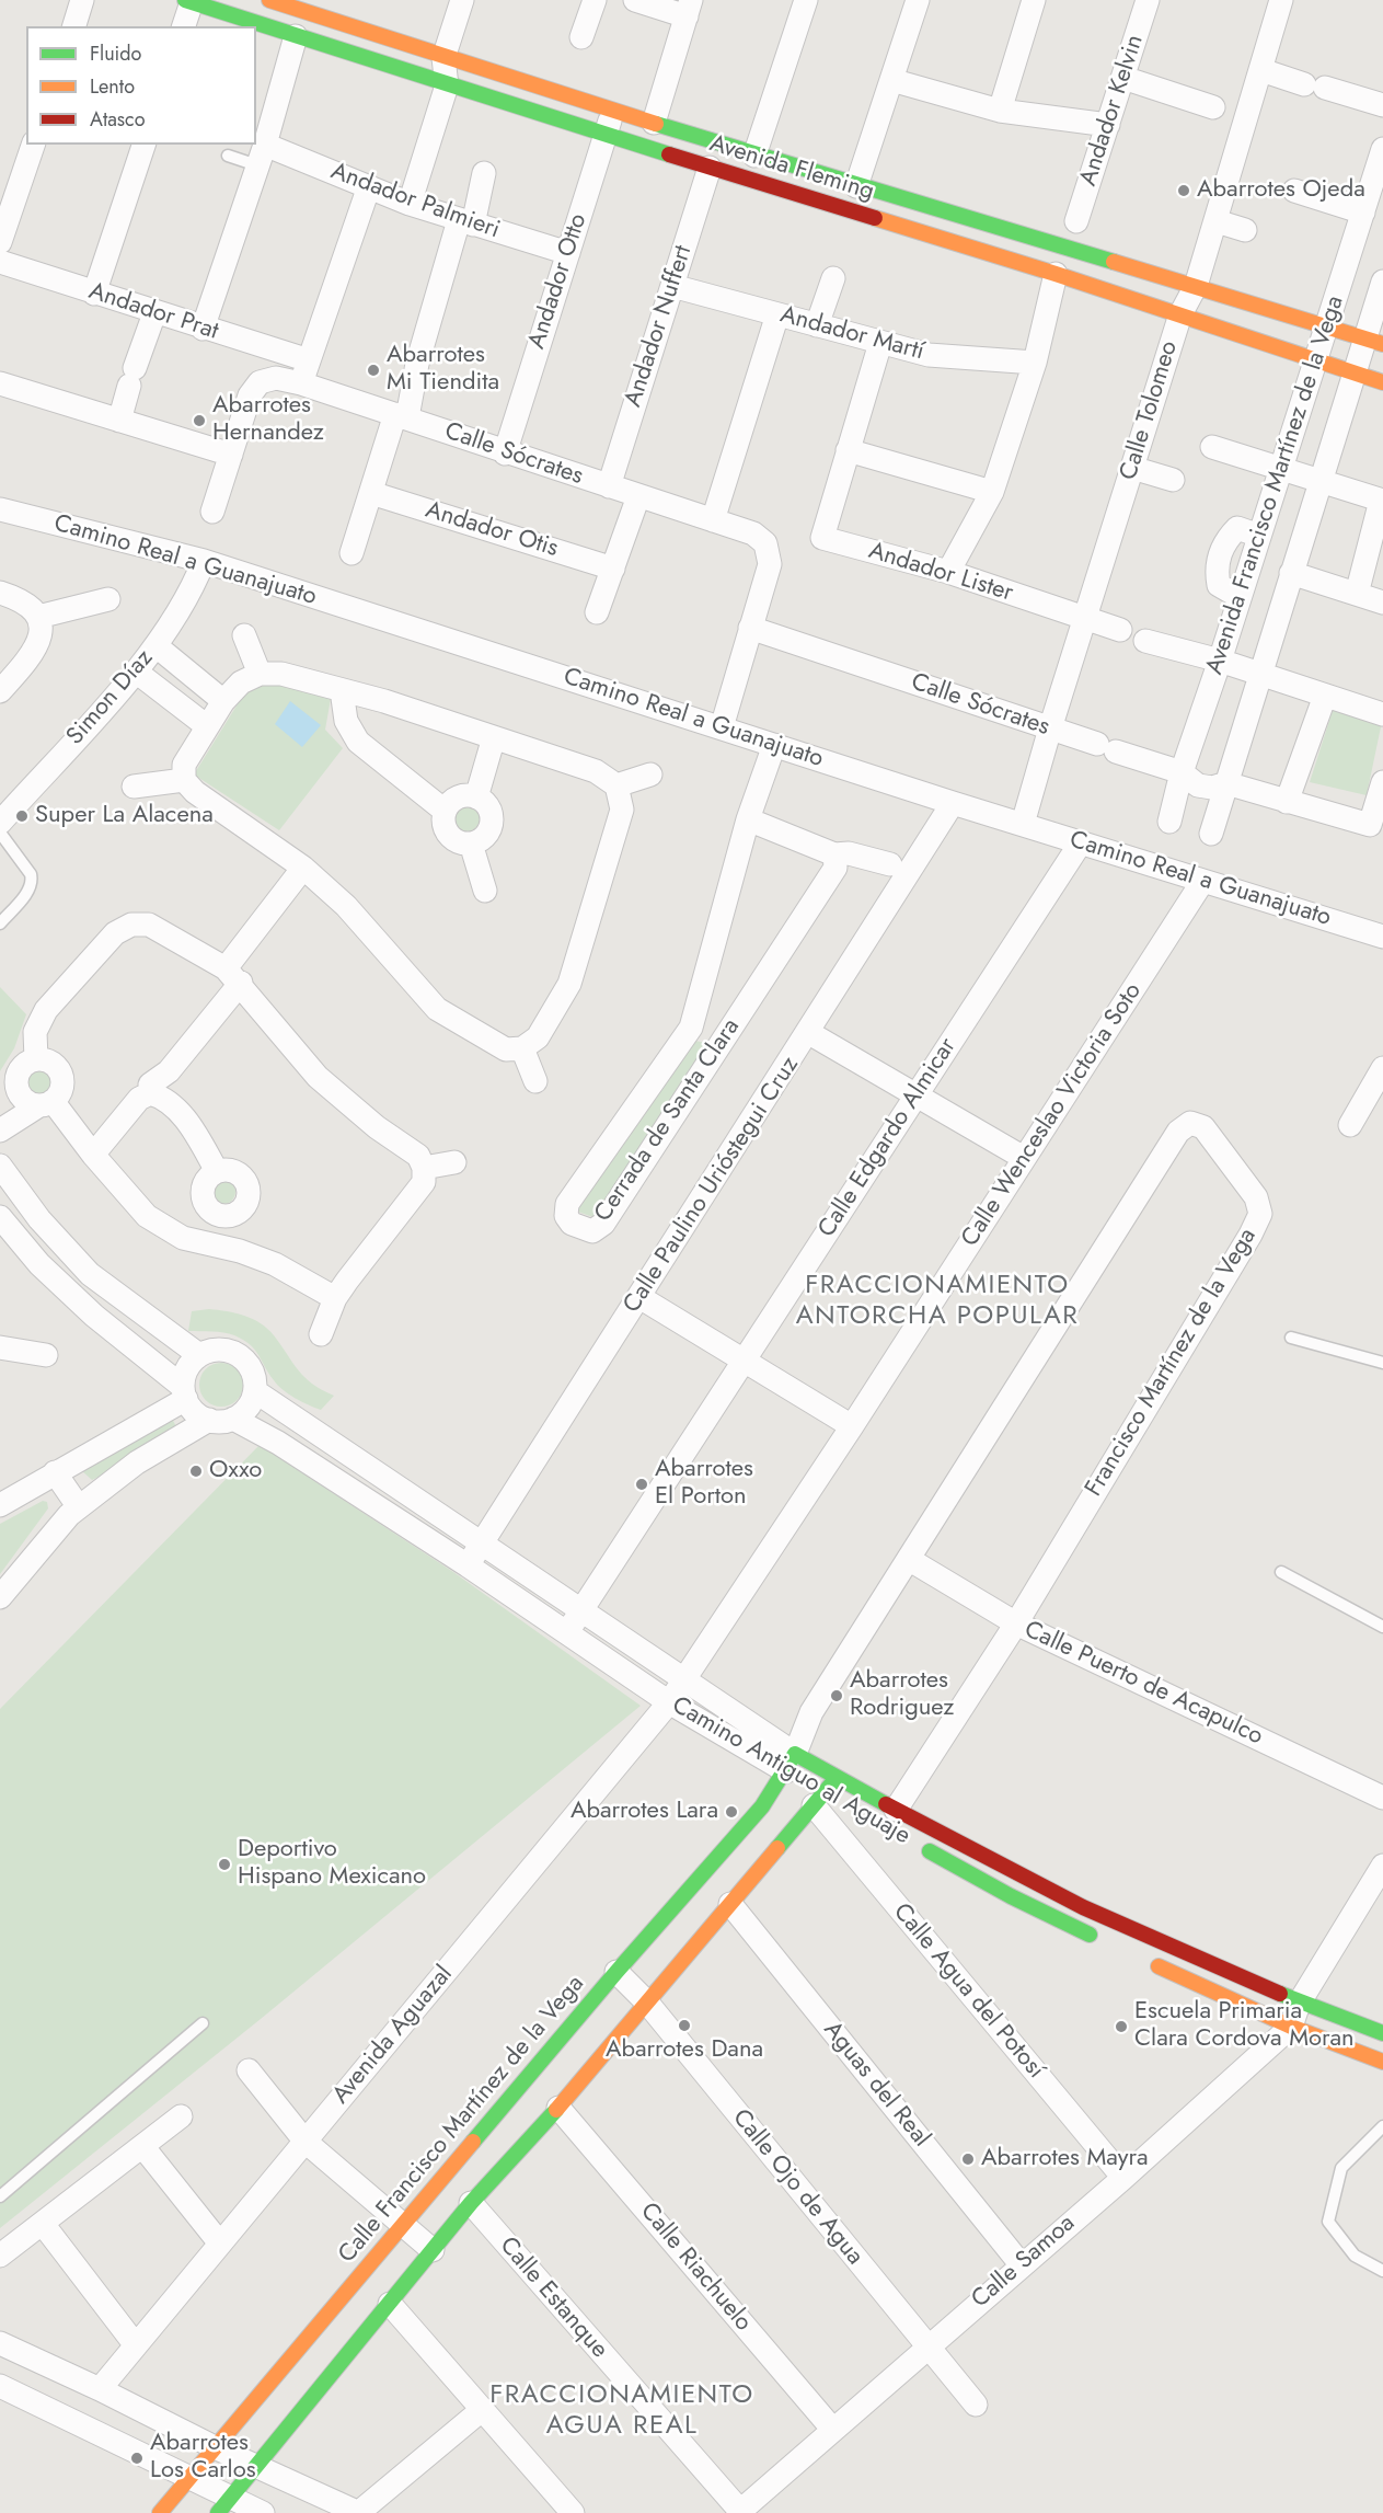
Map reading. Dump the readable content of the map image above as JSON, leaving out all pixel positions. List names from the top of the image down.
{
  "streets": {
    "street": [
      "Andador Kelvin",
      "Avenida Fleming",
      "Andador Palmieri",
      "Andador Otto",
      "Andador Prat",
      "Andador Nuffert",
      "Andador Martí",
      "Calle Tolomeo",
      "Calle Sócrates",
      "Avenida Francisco Martínez de la Vega",
      "Andador Otis",
      "Camino Real a Guanajuato",
      "Andador Lister",
      "Simon Díaz",
      "Calle Wenceslao Victoria Soto",
      "Cerrada de Santa Clara",
      "Calle Edgardo Almicar",
      "Calle Paulino Urióstegui Cruz",
      "Francisco Martínez de la Vega",
      "Calle Puerto de Acapulco",
      "Camino Antiguo al Aguaje",
      "Calle Agua del Potosí",
      "Avenida Aguazal",
      "Aguas del Real",
      "Calle Francisco Martínez de la Vega",
      "Calle Ojo de Agua",
      "Calle Samoa",
      "Calle Riachuelo",
      "Calle Estanque"
    ]
  },
  "crossings": [
    ["Avenida Fleming", "Andador Otto"],
    ["Avenida Fleming", "Andador Nuffert"],
    ["Avenida Fleming", "Calle Tolomeo"],
    ["Avenida Fleming", "Avenida Francisco Martínez de la Vega"],
    ["Andador Palmieri", "Andador Otto"],
    ["Andador Otto", "Calle Sócrates"],
    ["Andador Nuffert", "Andador Martí"],
    ["Andador Nuffert", "Calle Sócrates"],
    ["Calle Tolomeo", "Calle Sócrates"],
    ["Calle Tolomeo", "Camino Real a Guanajuato"],
    ["Calle Tolomeo", "Andador Lister"],
    ["Calle Sócrates", "Avenida Francisco Martínez de la Vega"],
    ["Camino Real a Guanajuato", "Simon Díaz"],
    ["Camino Real a Guanajuato", "Calle Wenceslao Victoria Soto"],
    ["Camino Real a Guanajuato", "Cerrada de Santa Clara"],
    ["Camino Real a Guanajuato", "Calle Edgardo Almicar"],
    ["Camino Real a Guanajuato", "Calle Paulino Urióstegui Cruz"],
    ["Calle Wenceslao Victoria Soto", "Camino Antiguo al Aguaje"],
    ["Calle Wenceslao Victoria Soto", "Avenida Aguazal"],
    ["Calle Edgardo Almicar", "Camino Antiguo al Aguaje"],
    ["Calle Paulino Urióstegui Cruz", "Camino Antiguo al Aguaje"],
    ["Francisco Martínez de la Vega", "Calle Puerto de Acapulco"],
    ["Francisco Martínez de la Vega", "Camino Antiguo al Aguaje"],
    ["Francisco Martínez de la Vega", "Calle Francisco Martínez de la Vega"],
    ["Camino Antiguo al Aguaje", "Avenida Aguazal"],
    ["Camino Antiguo al Aguaje", "Calle Francisco Martínez de la Vega"],
    ["Camino Antiguo al Aguaje", "Calle Samoa"],
    ["Calle Agua del Potosí", "Calle Samoa"],
    ["Aguas del Real", "Calle Samoa"],
    ["Calle Francisco Martínez de la Vega", "Calle Ojo de Agua"],
    ["Calle Ojo de Agua", "Calle Samoa"],
    ["Calle Samoa", "Calle Riachuelo"],
    ["Calle Samoa", "Calle Estanque"]
  ],
  "districts": ["FRACCIONAMIENTO ANTORCHA POPULAR", "FRACCIONAMIENTO AGUA REAL"],
  "places": [
    "Abarrotes Ojeda",
    "Abarrotes Mi Tiendita",
    "Abarrotes Hernandez",
    "Super La Alacena",
    "Oxxo",
    "Abarrotes El Porton",
    "Abarrotes Rodriguez",
    "Abarrotes Lara",
    "Deportivo Hispano Mexicano",
    "Abarrotes Dana",
    "Escuela Primaria Clara Cordova Moran",
    "Abarrotes Mayra",
    "Abarrotes Los Carlos"
  ],
  "legend": ["Fluido", "Lento", "Atasco"]
}
